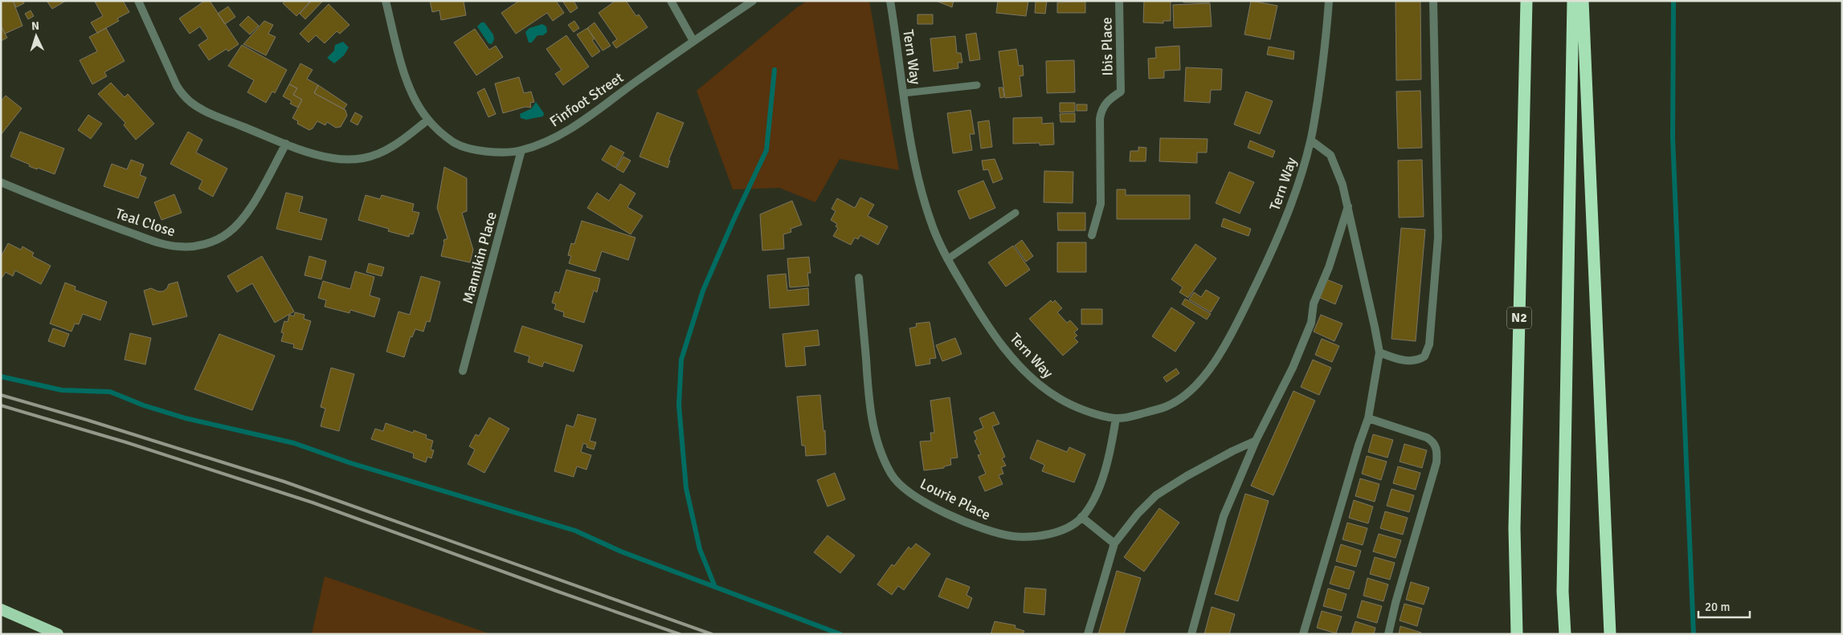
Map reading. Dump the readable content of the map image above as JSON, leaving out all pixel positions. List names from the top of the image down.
{
  "streets": {
    "highway": ["N2"],
    "street": [
      "Ibis Place",
      "Tern Way",
      "Finfoot Street",
      "Teal Close",
      "Mannikin Place",
      "Lourie Place"
    ]
  },
  "crossings": [
    ["Tern Way", "Lourie Place"],
    ["Finfoot Street", "Mannikin Place"]
  ],
  "scale_bar": "20 m",
  "north": "top"
}
